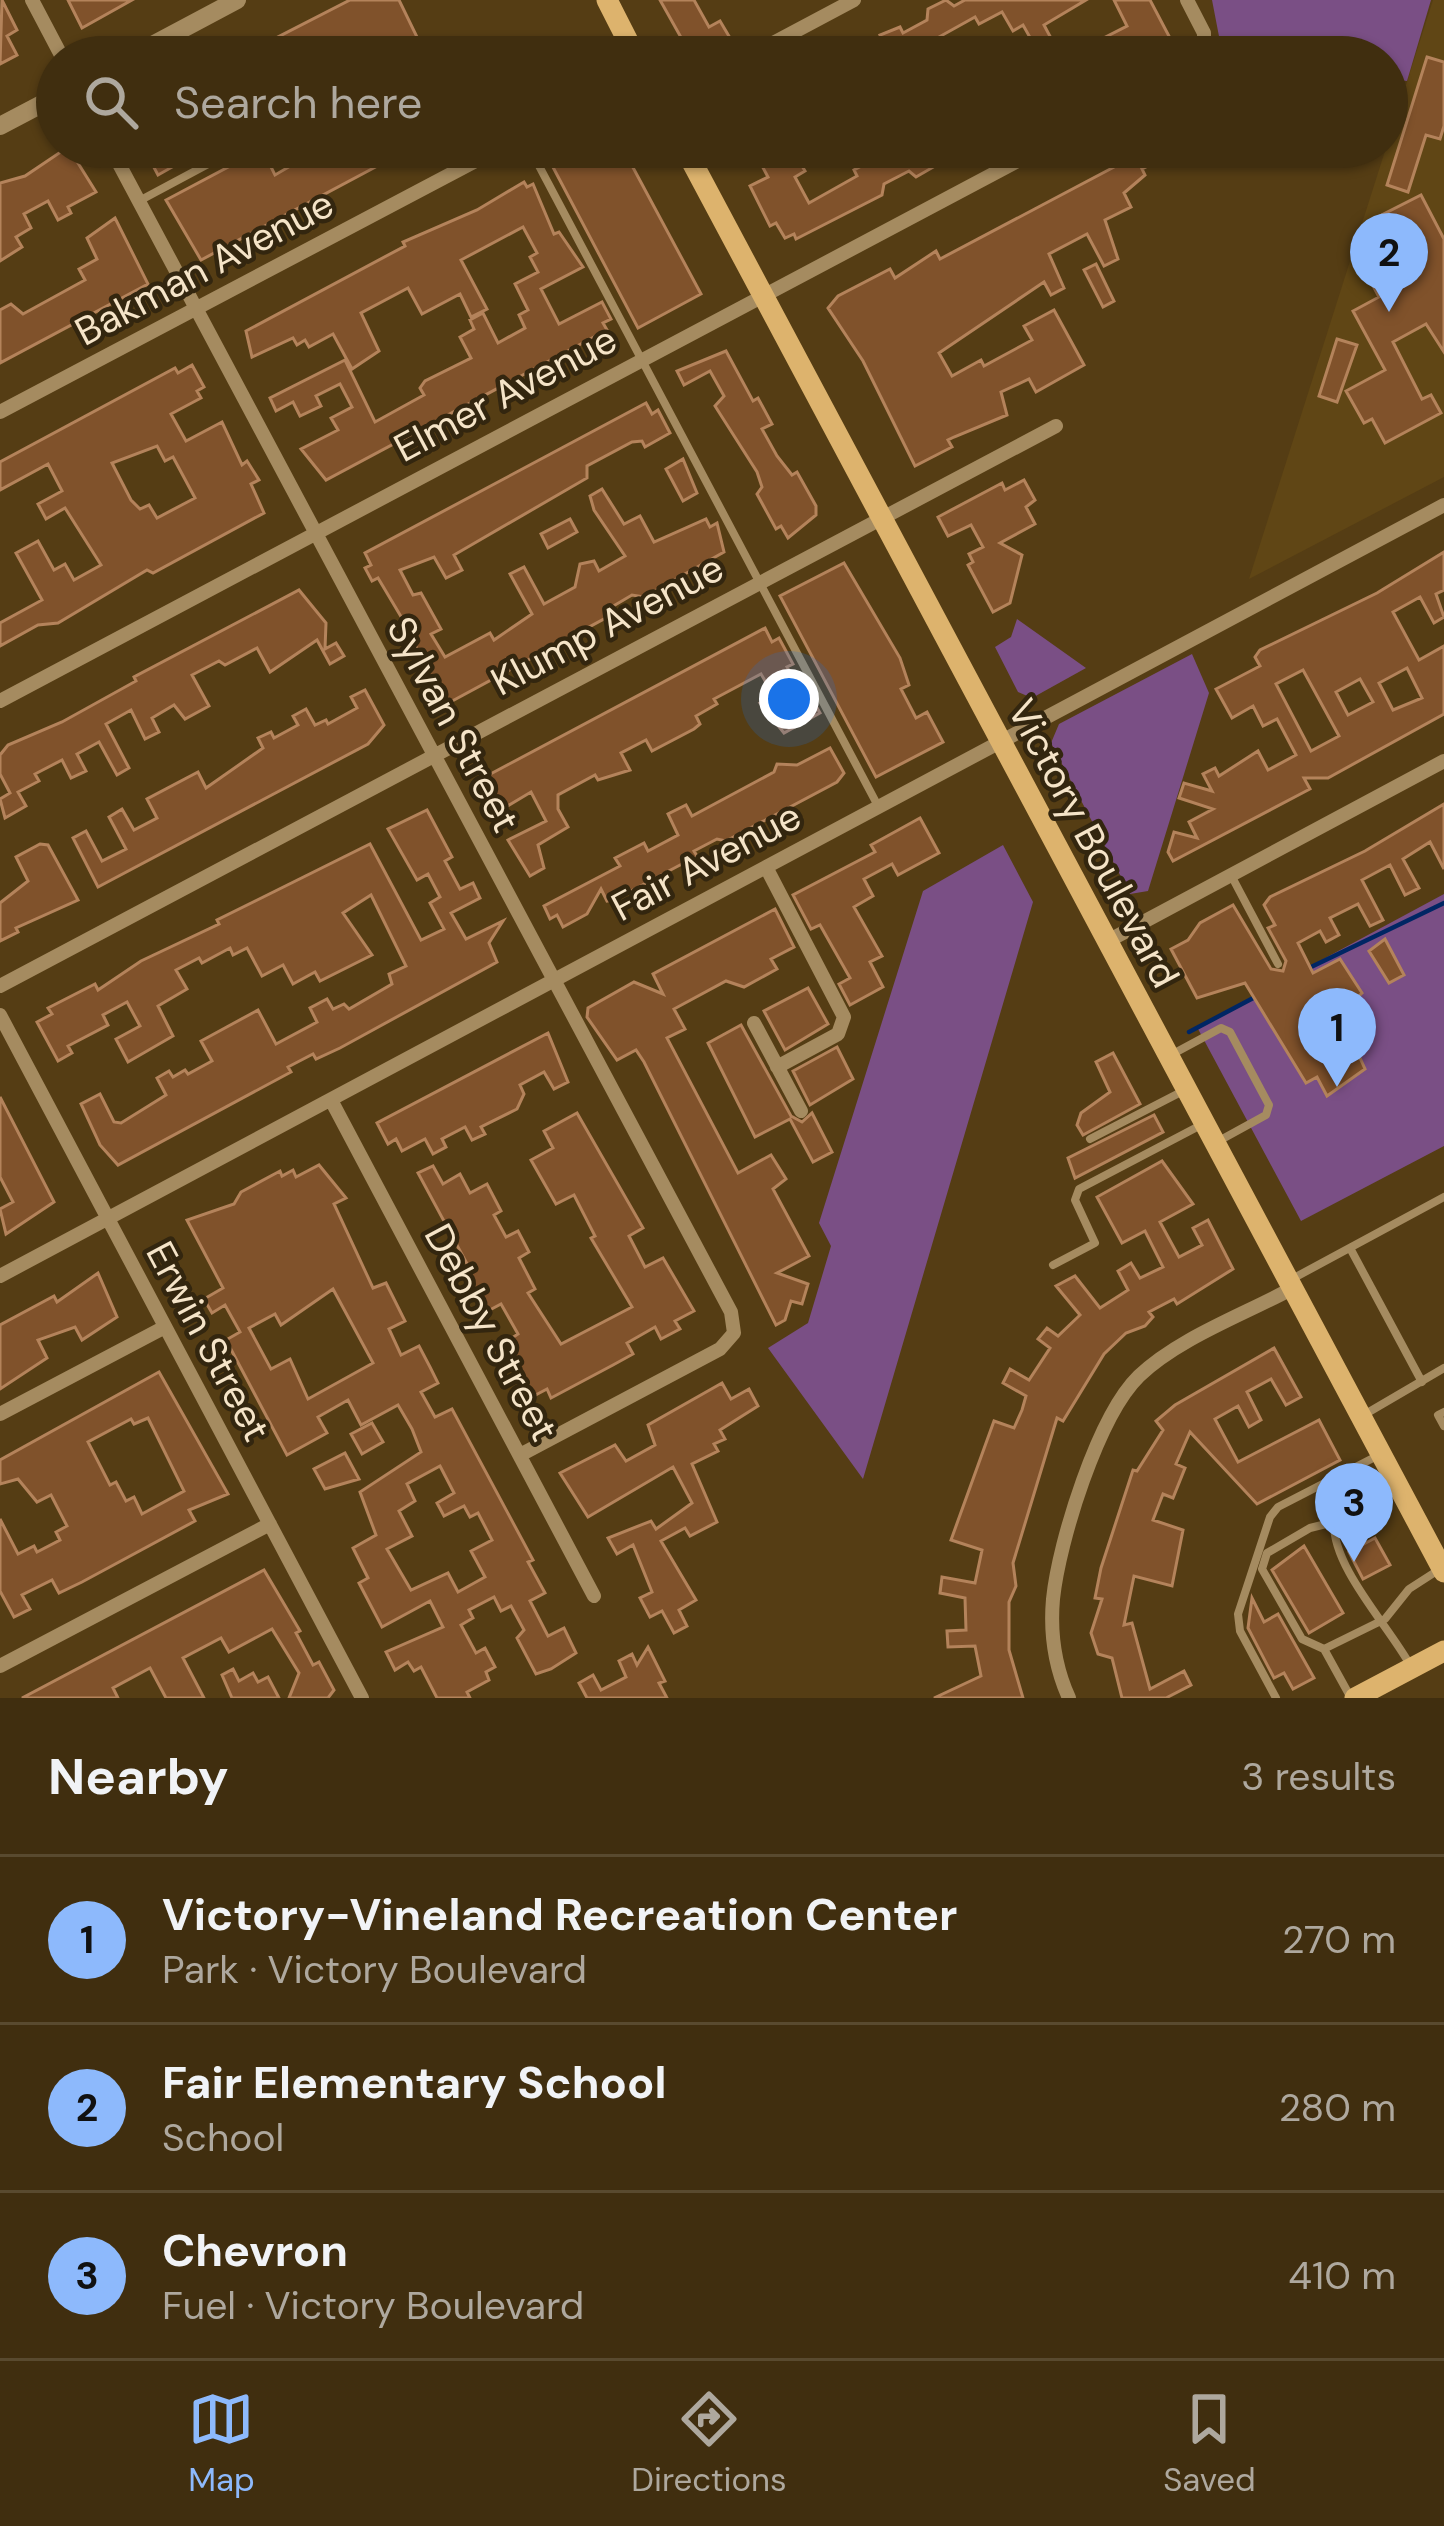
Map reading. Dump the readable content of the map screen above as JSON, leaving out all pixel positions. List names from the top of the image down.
{
  "streets": {
    "main road": ["Victory Boulevard"],
    "street": [
      "Bakman Avenue",
      "Elmer Avenue",
      "Klump Avenue",
      "Sylvan Street",
      "Fair Avenue",
      "Debby Street",
      "Erwin Street"
    ]
  },
  "crossings": [
    ["Bakman Avenue", "Sylvan Street"],
    ["Elmer Avenue", "Sylvan Street"],
    ["Elmer Avenue", "Victory Boulevard"],
    ["Klump Avenue", "Sylvan Street"],
    ["Klump Avenue", "Victory Boulevard"],
    ["Sylvan Street", "Fair Avenue"],
    ["Sylvan Street", "Debby Street"],
    ["Victory Boulevard", "Fair Avenue"],
    ["Fair Avenue", "Debby Street"],
    ["Fair Avenue", "Erwin Street"]
  ],
  "page": {
    "search": "Search here",
    "pins": ["2", "1", "3"],
    "heading": ["Nearby", "3 results"],
    "list": [
      {
        "mark": "1",
        "name": "Victory-Vineland Recreation Center",
        "note": "Park · Victory Boulevard",
        "value": "270 m"
      },
      {
        "mark": "2",
        "name": "Fair Elementary School",
        "note": "School",
        "value": "280 m"
      },
      {
        "mark": "3",
        "name": "Chevron",
        "note": "Fuel · Victory Boulevard",
        "value": "410 m"
      }
    ],
    "nav": ["Map", "Directions", "Saved"]
  }
}
